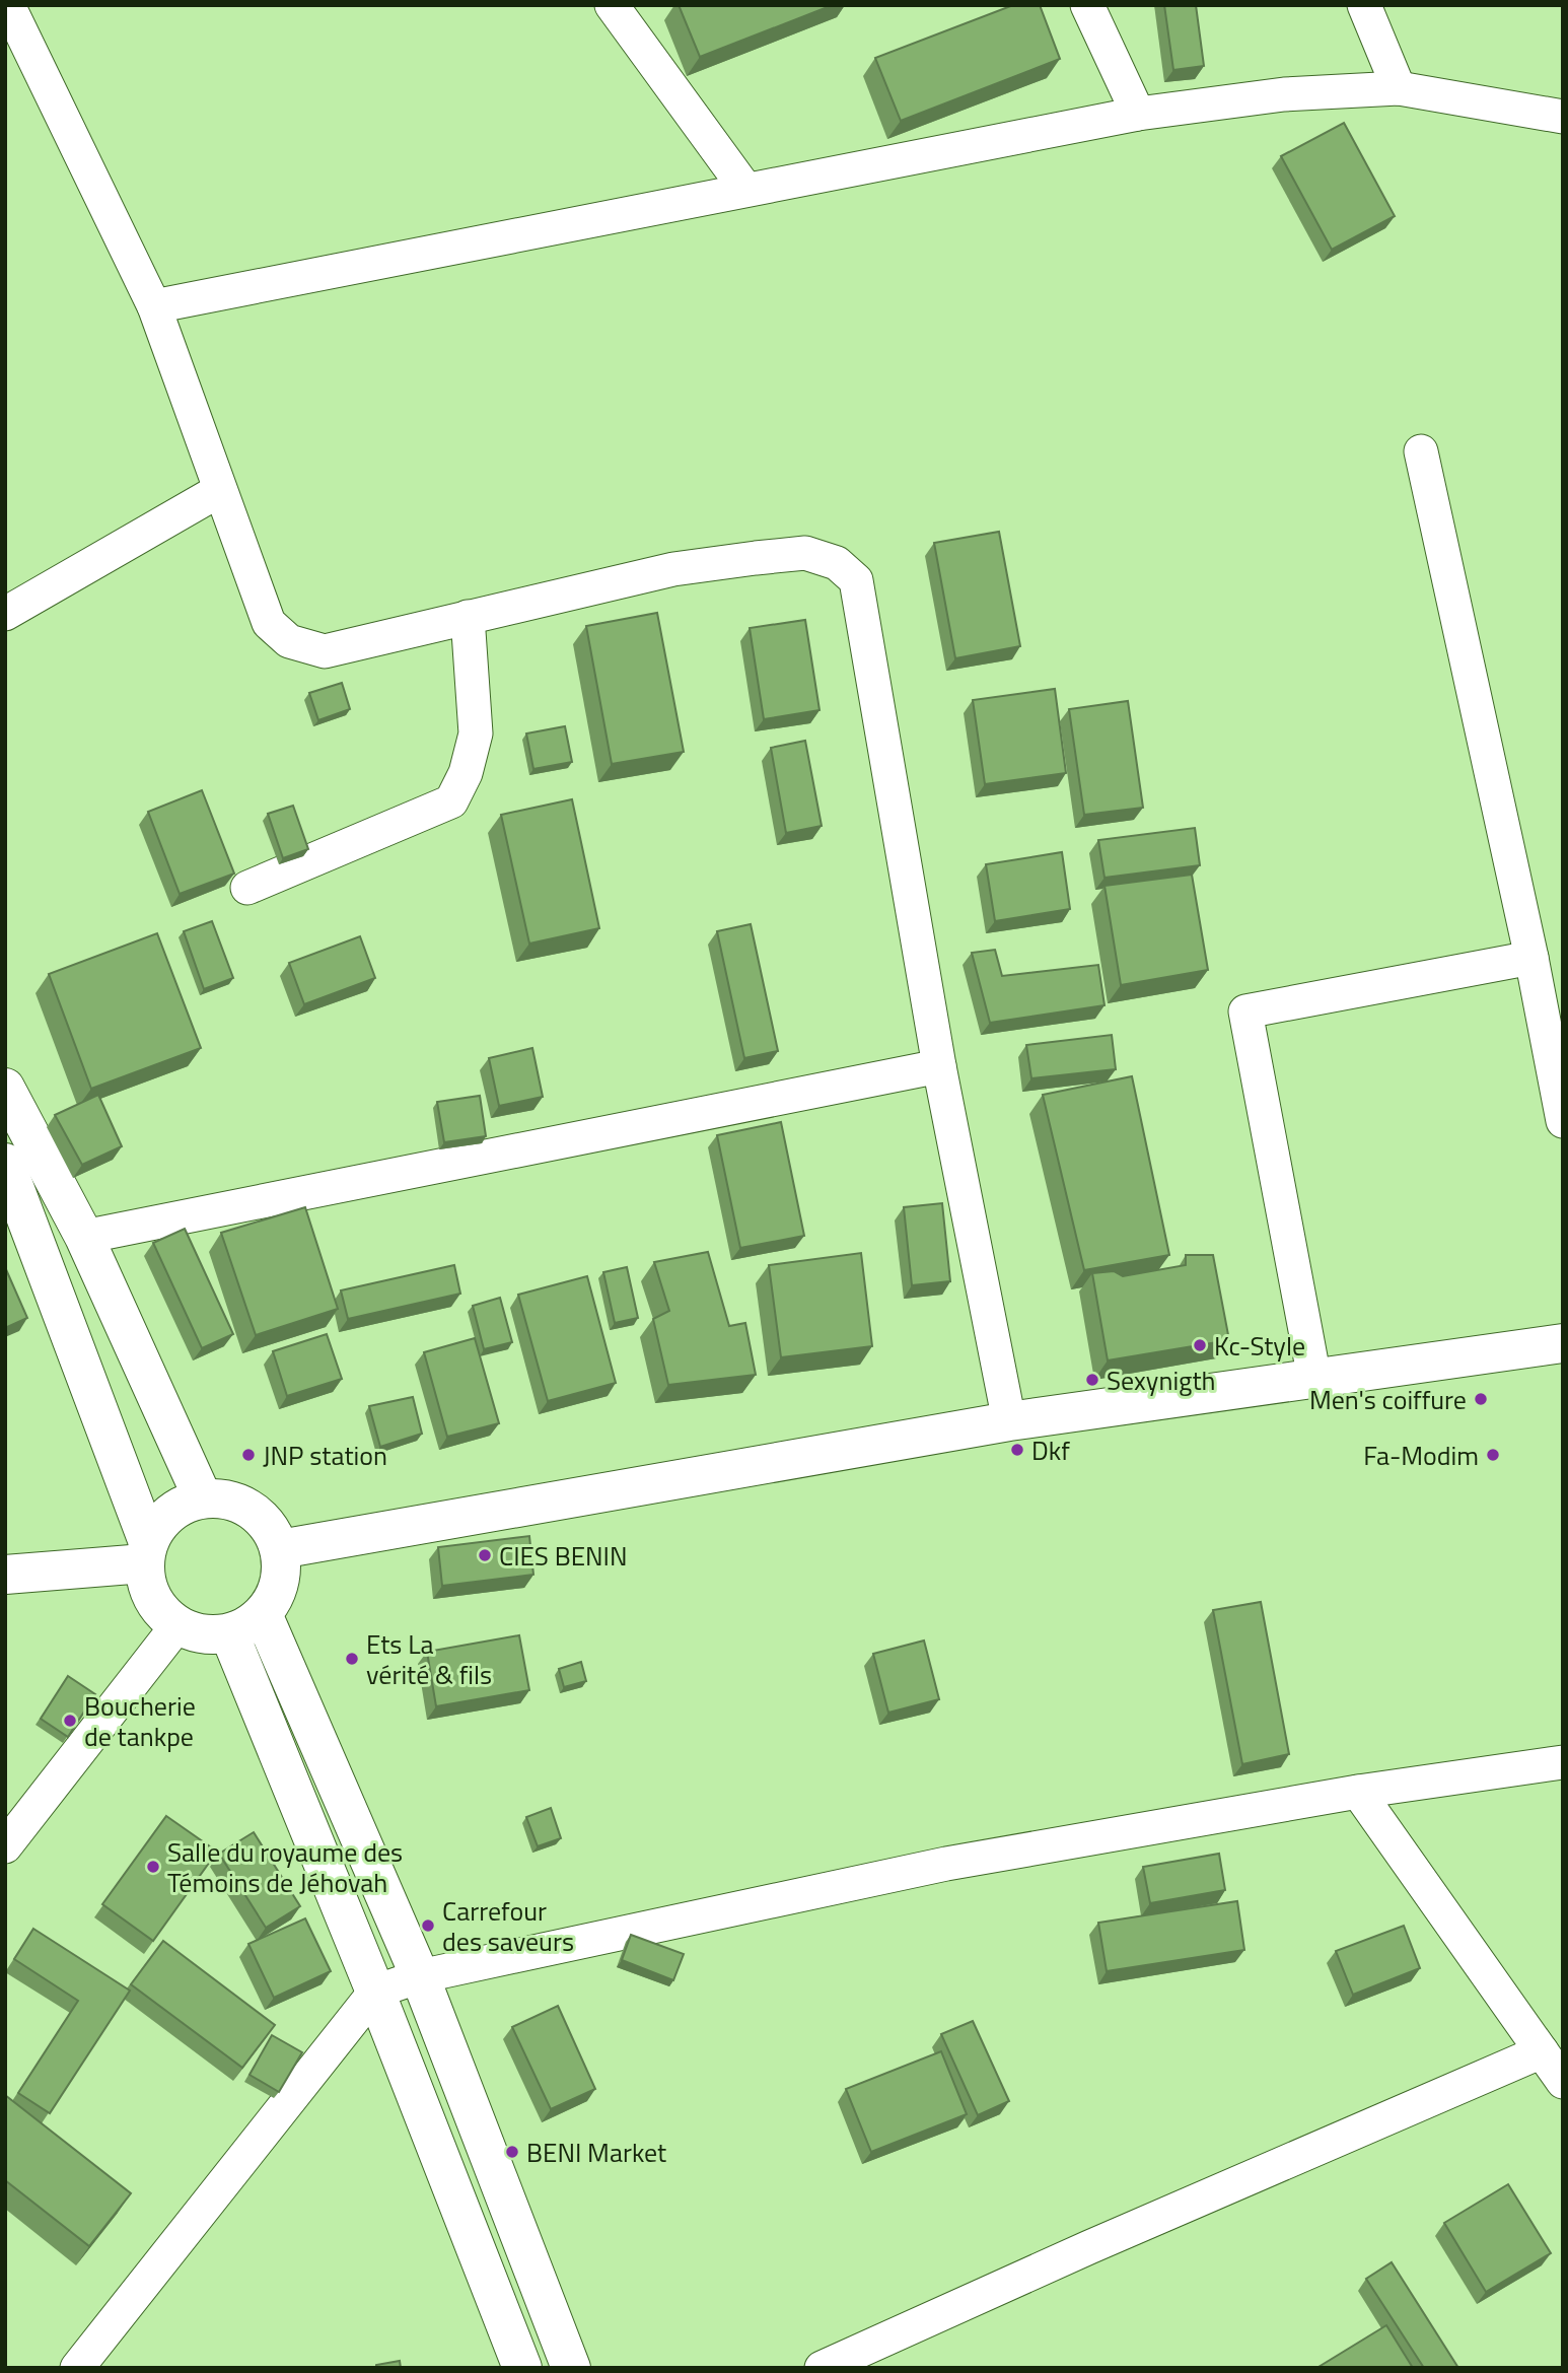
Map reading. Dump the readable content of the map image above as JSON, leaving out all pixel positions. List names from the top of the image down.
{
  "places": [
    "Kc-Style",
    "Sexynigth",
    "Men's coiffure",
    "Dkf",
    "JNP station",
    "Fa-Modim",
    "CIES BENIN",
    "Ets La vérité & fils",
    "Boucherie de tankpe",
    "Salle du royaume des Témoins de Jéhovah",
    "Carrefour des saveurs",
    "BENI Market"
  ]
}
